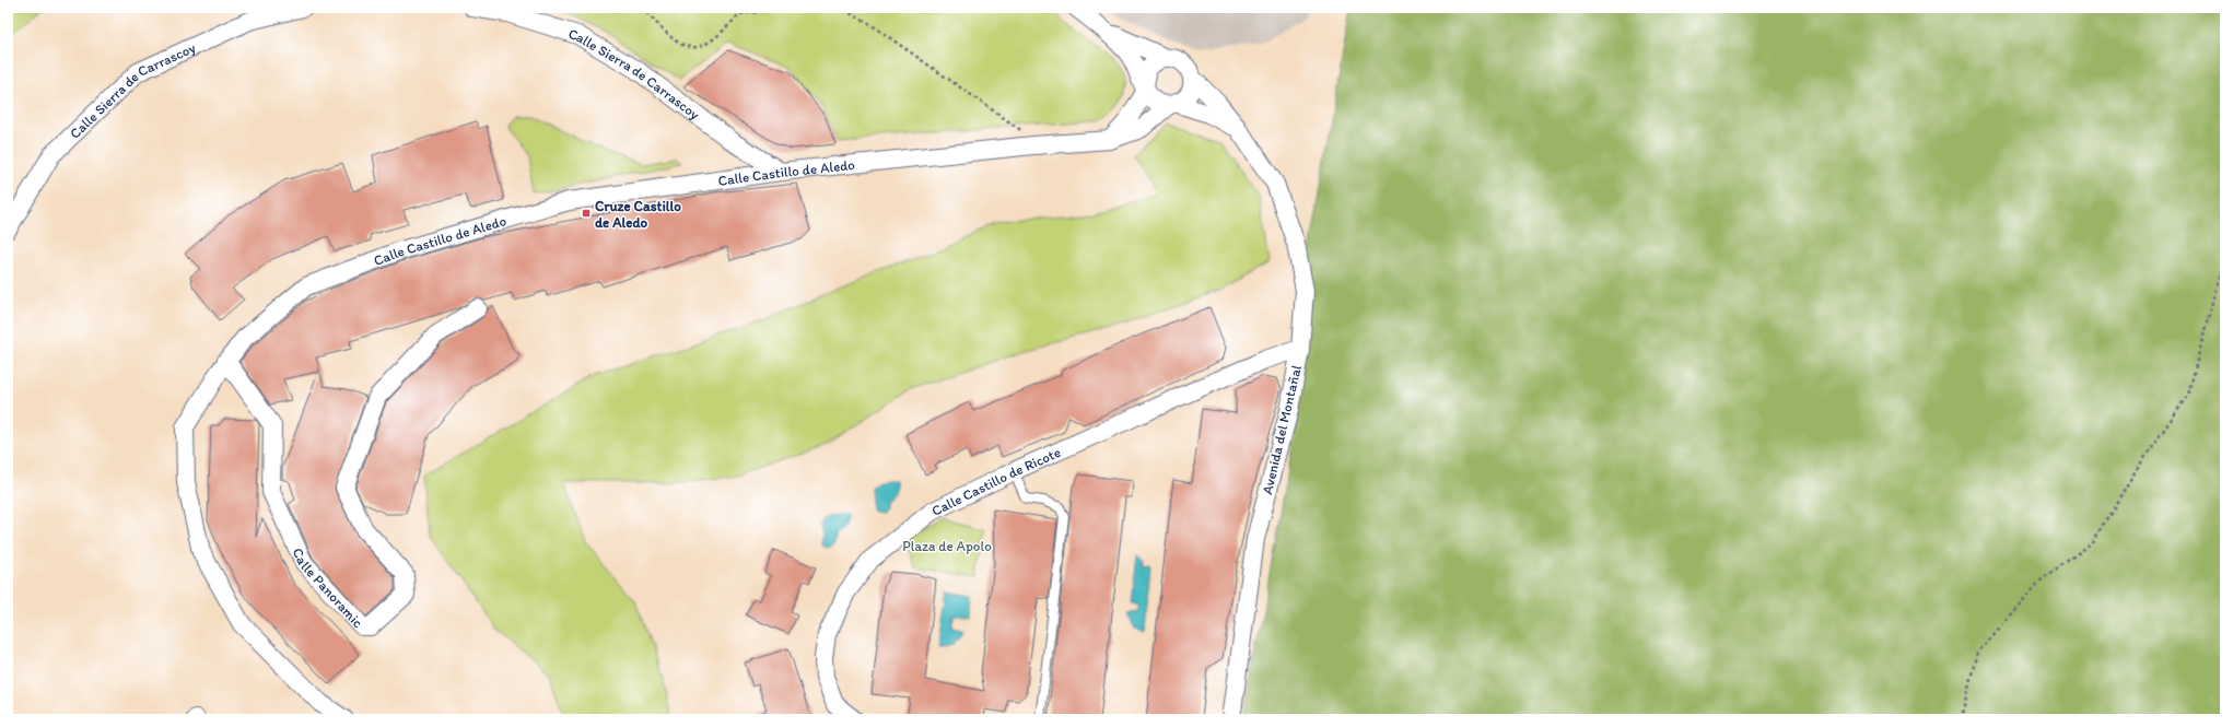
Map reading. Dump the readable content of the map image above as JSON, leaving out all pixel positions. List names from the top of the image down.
{
  "streets": {
    "street": [
      "Calle Sierra de Carrascoy",
      "Calle Castillo de Aledo",
      "Avenida del Montañal",
      "Calle Castillo de Ricote",
      "Calle Panoramic"
    ]
  },
  "crossings": [
    ["Calle Sierra de Carrascoy", "Calle Castillo de Aledo"],
    ["Calle Castillo de Aledo", "Avenida del Montañal"],
    ["Calle Castillo de Aledo", "Calle Panoramic"],
    ["Avenida del Montañal", "Calle Castillo de Ricote"]
  ],
  "parks": ["Plaza de Apolo"],
  "places": {
    "transit": ["Cruze Castillo de Aledo"]
  }
}
